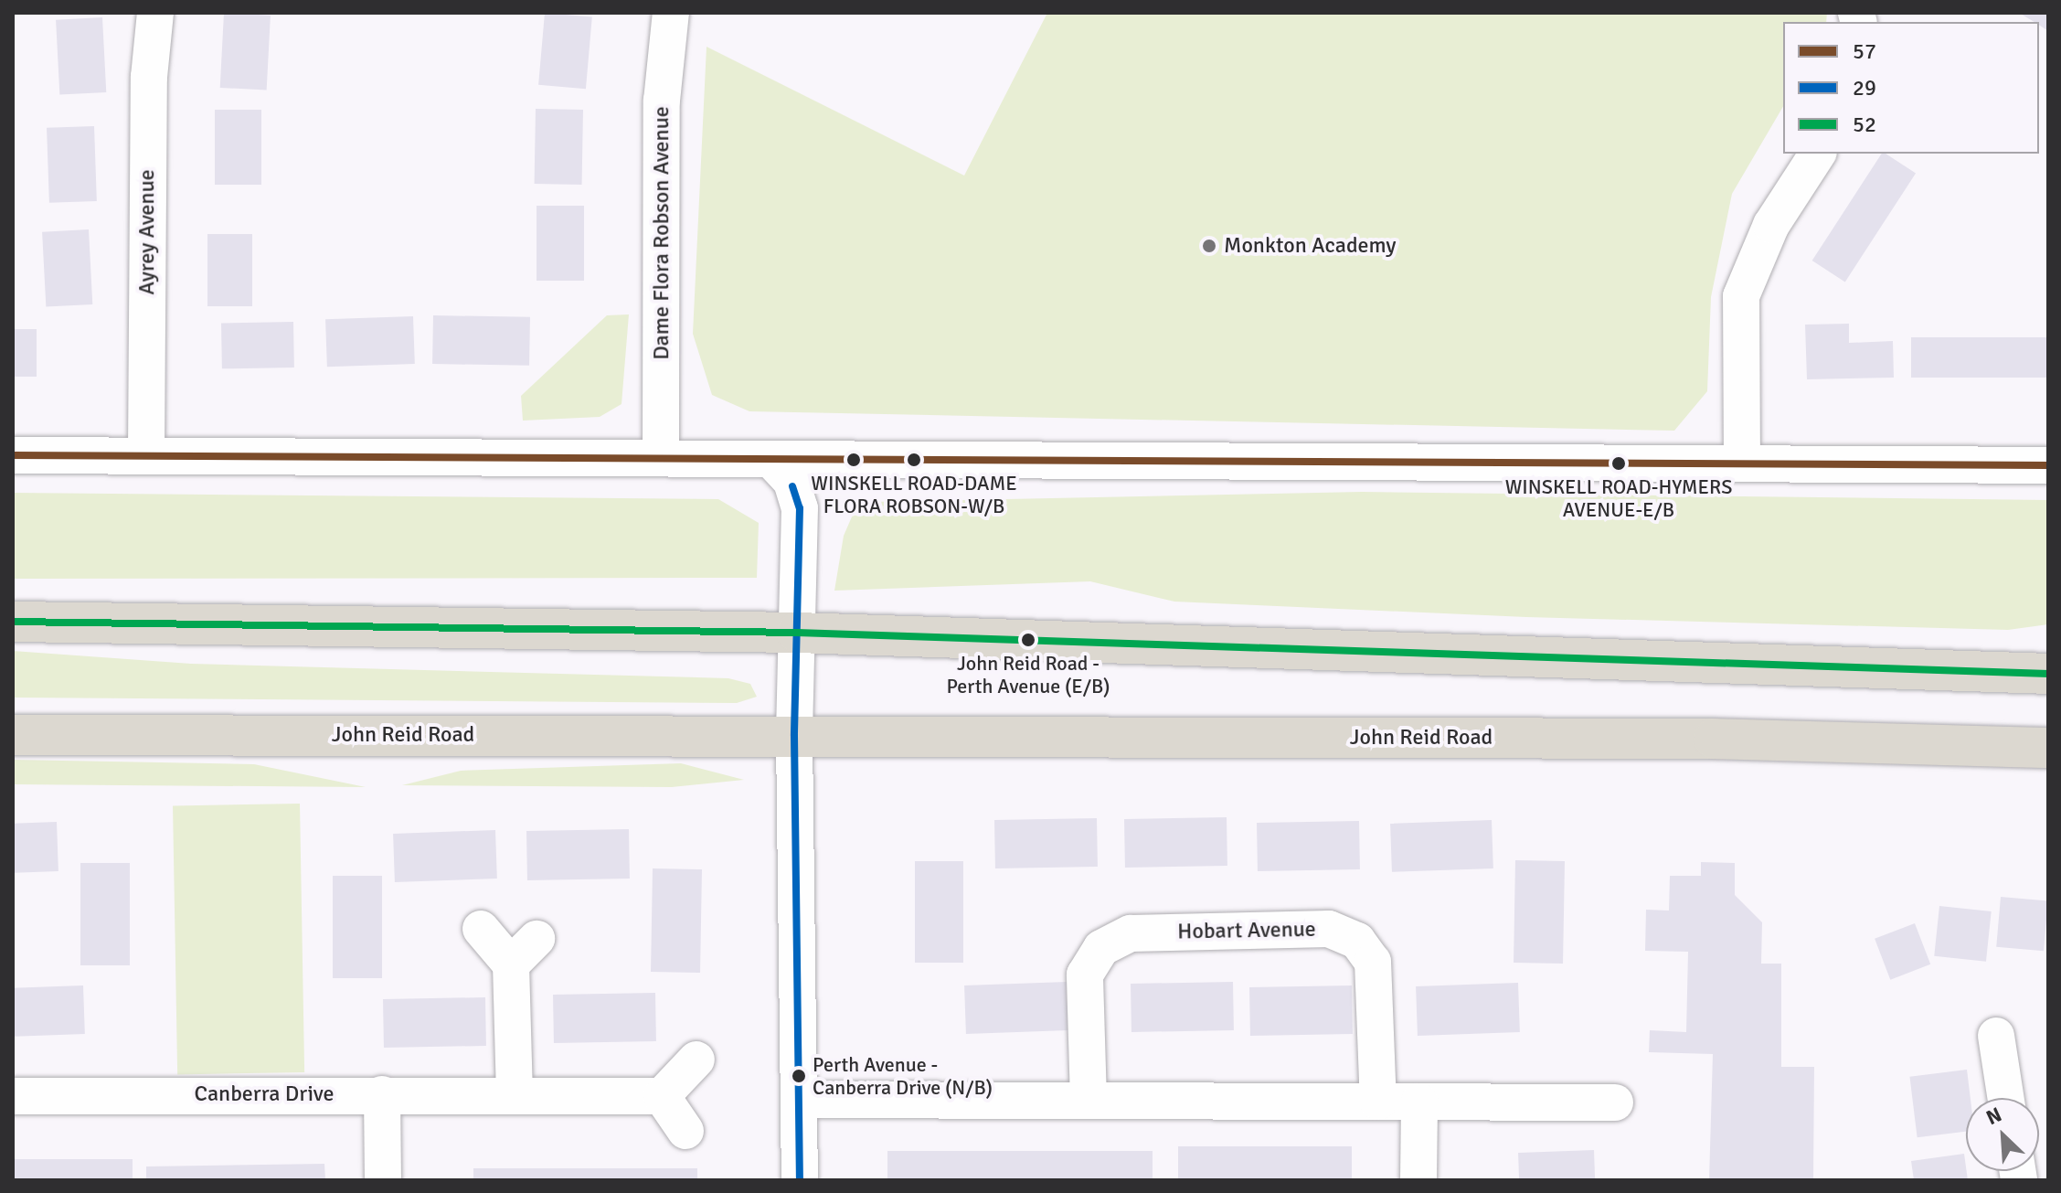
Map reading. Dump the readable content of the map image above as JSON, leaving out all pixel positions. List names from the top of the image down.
{
  "streets": {
    "highway": ["John Reid Road"],
    "street": [
      "Ayrey Avenue",
      "Dame Flora Robson Avenue",
      "Hobart Avenue",
      "Canberra Drive"
    ]
  },
  "places": [
    "Monkton Academy",
    "WINSKELL ROAD-DAME FLORA ROBSON-W/B",
    "WINSKELL ROAD-HYMERS AVENUE-E/B",
    "John Reid Road - Perth Avenue (E/B)",
    "Perth Avenue - Canberra Drive (N/B)"
  ],
  "lines": ["transit line 57", "transit line 29", "transit line 52"],
  "legend": ["57", "29", "52"],
  "north": "top left"
}
